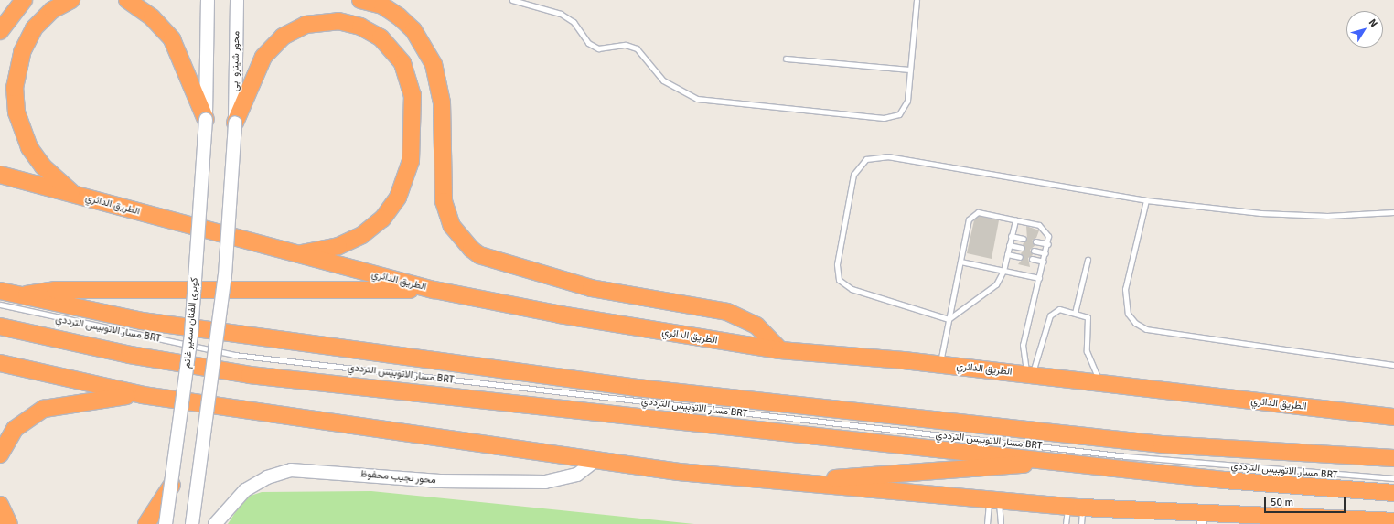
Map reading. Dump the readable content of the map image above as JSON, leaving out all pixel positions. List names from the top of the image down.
{
  "streets": {
    "highway": ["الطريق الدائري"],
    "main road": ["محور شينزو ابى", "كوبرى الفنان سمير غانم", "محور نجيب محفوظ"],
    "lane": ["مسار الاتوبيس الترددي BRT"]
  },
  "scale_bar": "50 m",
  "north": "top right"
}
